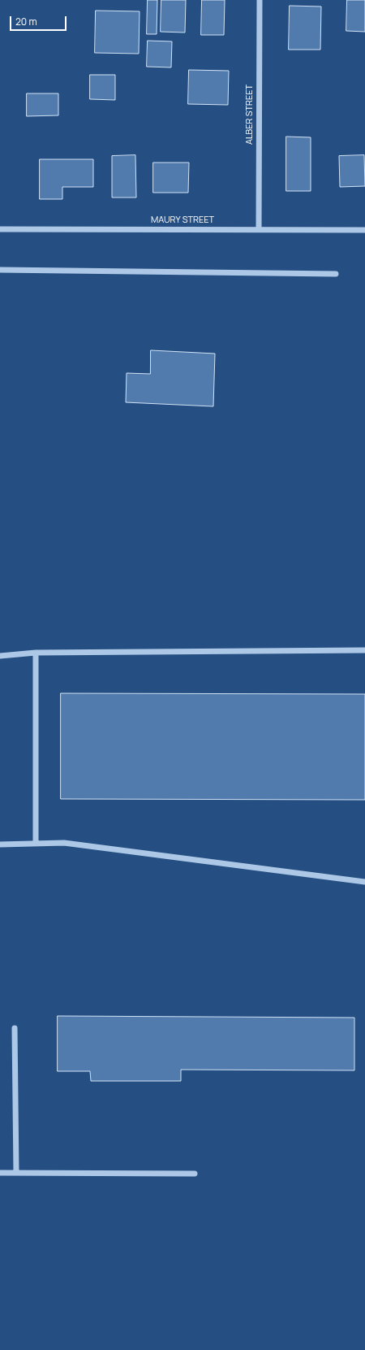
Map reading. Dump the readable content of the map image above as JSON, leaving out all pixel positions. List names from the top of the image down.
{
  "streets": {
    "street": ["ALBER STREET", "MAURY STREET"]
  },
  "crossings": [
    ["ALBER STREET", "MAURY STREET"]
  ],
  "scale_bar": "20 m"
}
